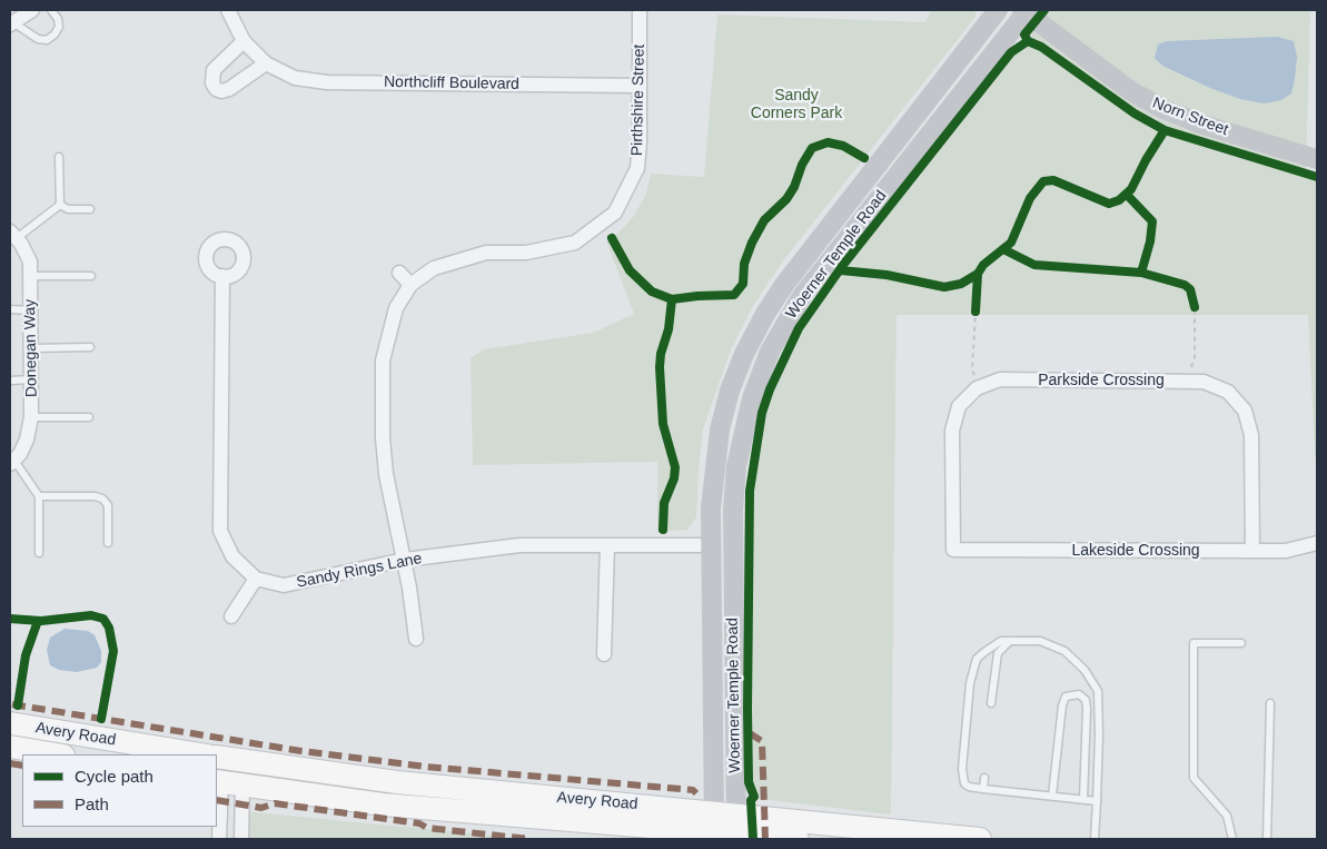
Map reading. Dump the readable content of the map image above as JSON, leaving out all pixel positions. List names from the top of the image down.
{
  "streets": {
    "main road": ["Norn Street", "Woerner Temple Road", "Avery Road"],
    "street": [
      "Northcliff Boulevard",
      "Pirthshire Street",
      "Donegan Way",
      "Parkside Crossing",
      "Lakeside Crossing",
      "Sandy Rings Lane"
    ]
  },
  "crossings": [
    ["Northcliff Boulevard", "Pirthshire Street"],
    ["Pirthshire Street", "Sandy Rings Lane"],
    ["Norn Street", "Woerner Temple Road"],
    ["Woerner Temple Road", "Sandy Rings Lane"],
    ["Woerner Temple Road", "Avery Road"],
    ["Parkside Crossing", "Lakeside Crossing"]
  ],
  "parks": ["Sandy Corners Park"],
  "legend": ["Cycle path", "Path"]
}
